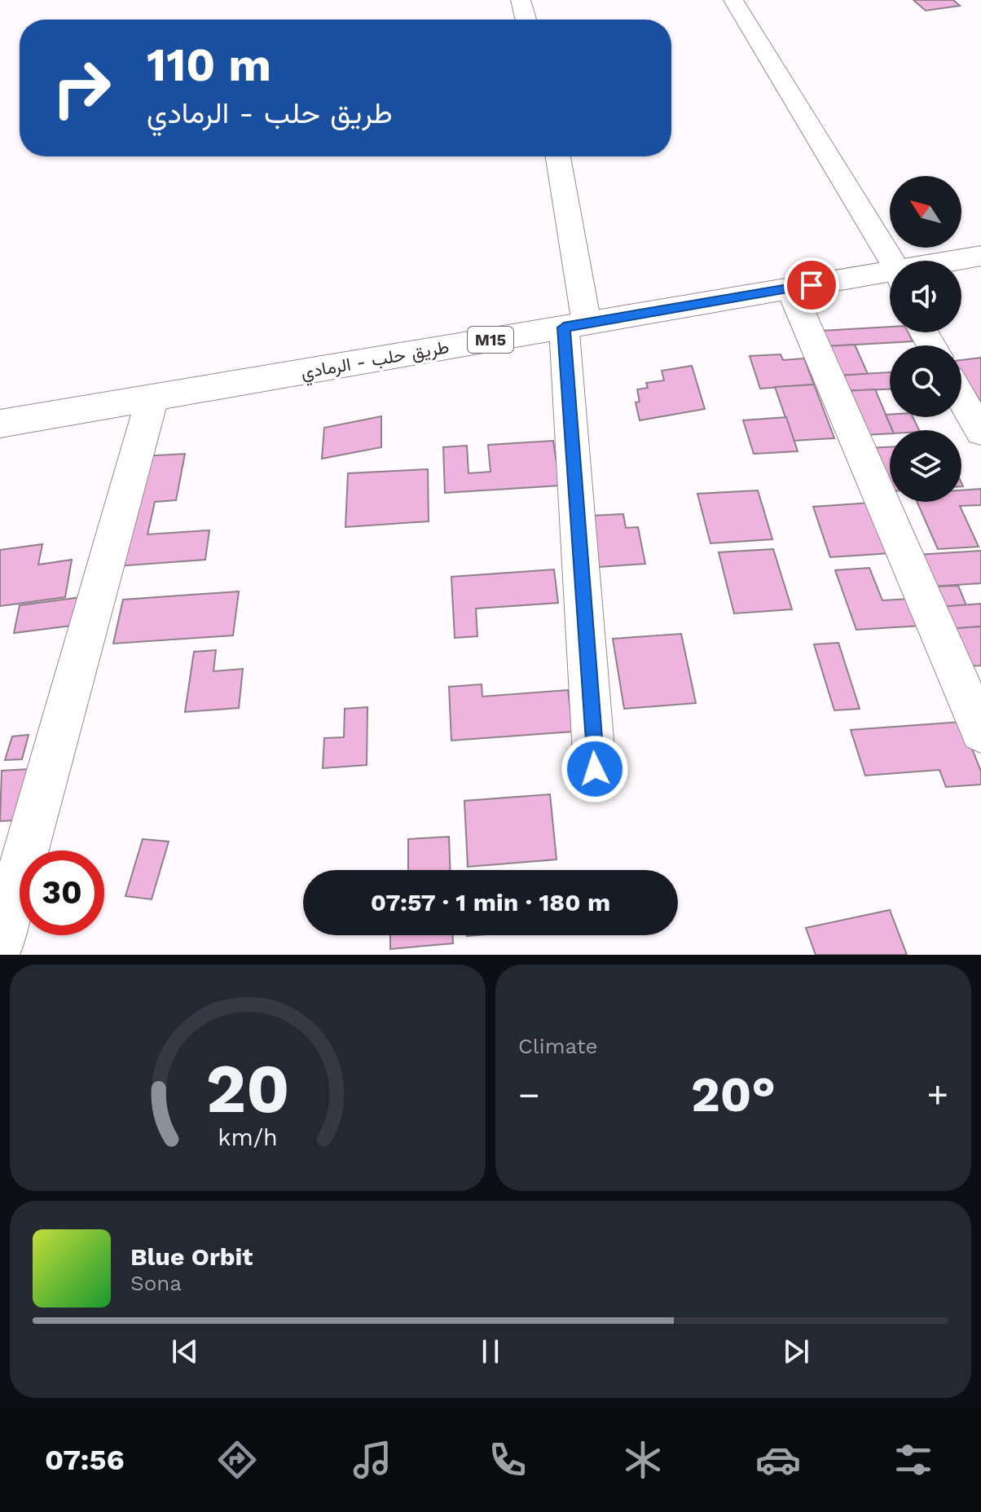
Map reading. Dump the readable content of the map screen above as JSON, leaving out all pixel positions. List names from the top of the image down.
{
  "streets": {
    "highway": ["M15", "طريق حلب - الرمادي"]
  },
  "north": "top left",
  "page": {
    "turn": ["110 m", "طريق حلب - الرمادي"],
    "limit": "30",
    "trip": "07:57 · 1 min · 180 m",
    "tile": "Climate",
    "heat": ["−", "20°", "+"],
    "song": ["Blue Orbit", "Sona"],
    "tabs": "07:56",
    "gauge": ["20", "km/h"]
  }
}
